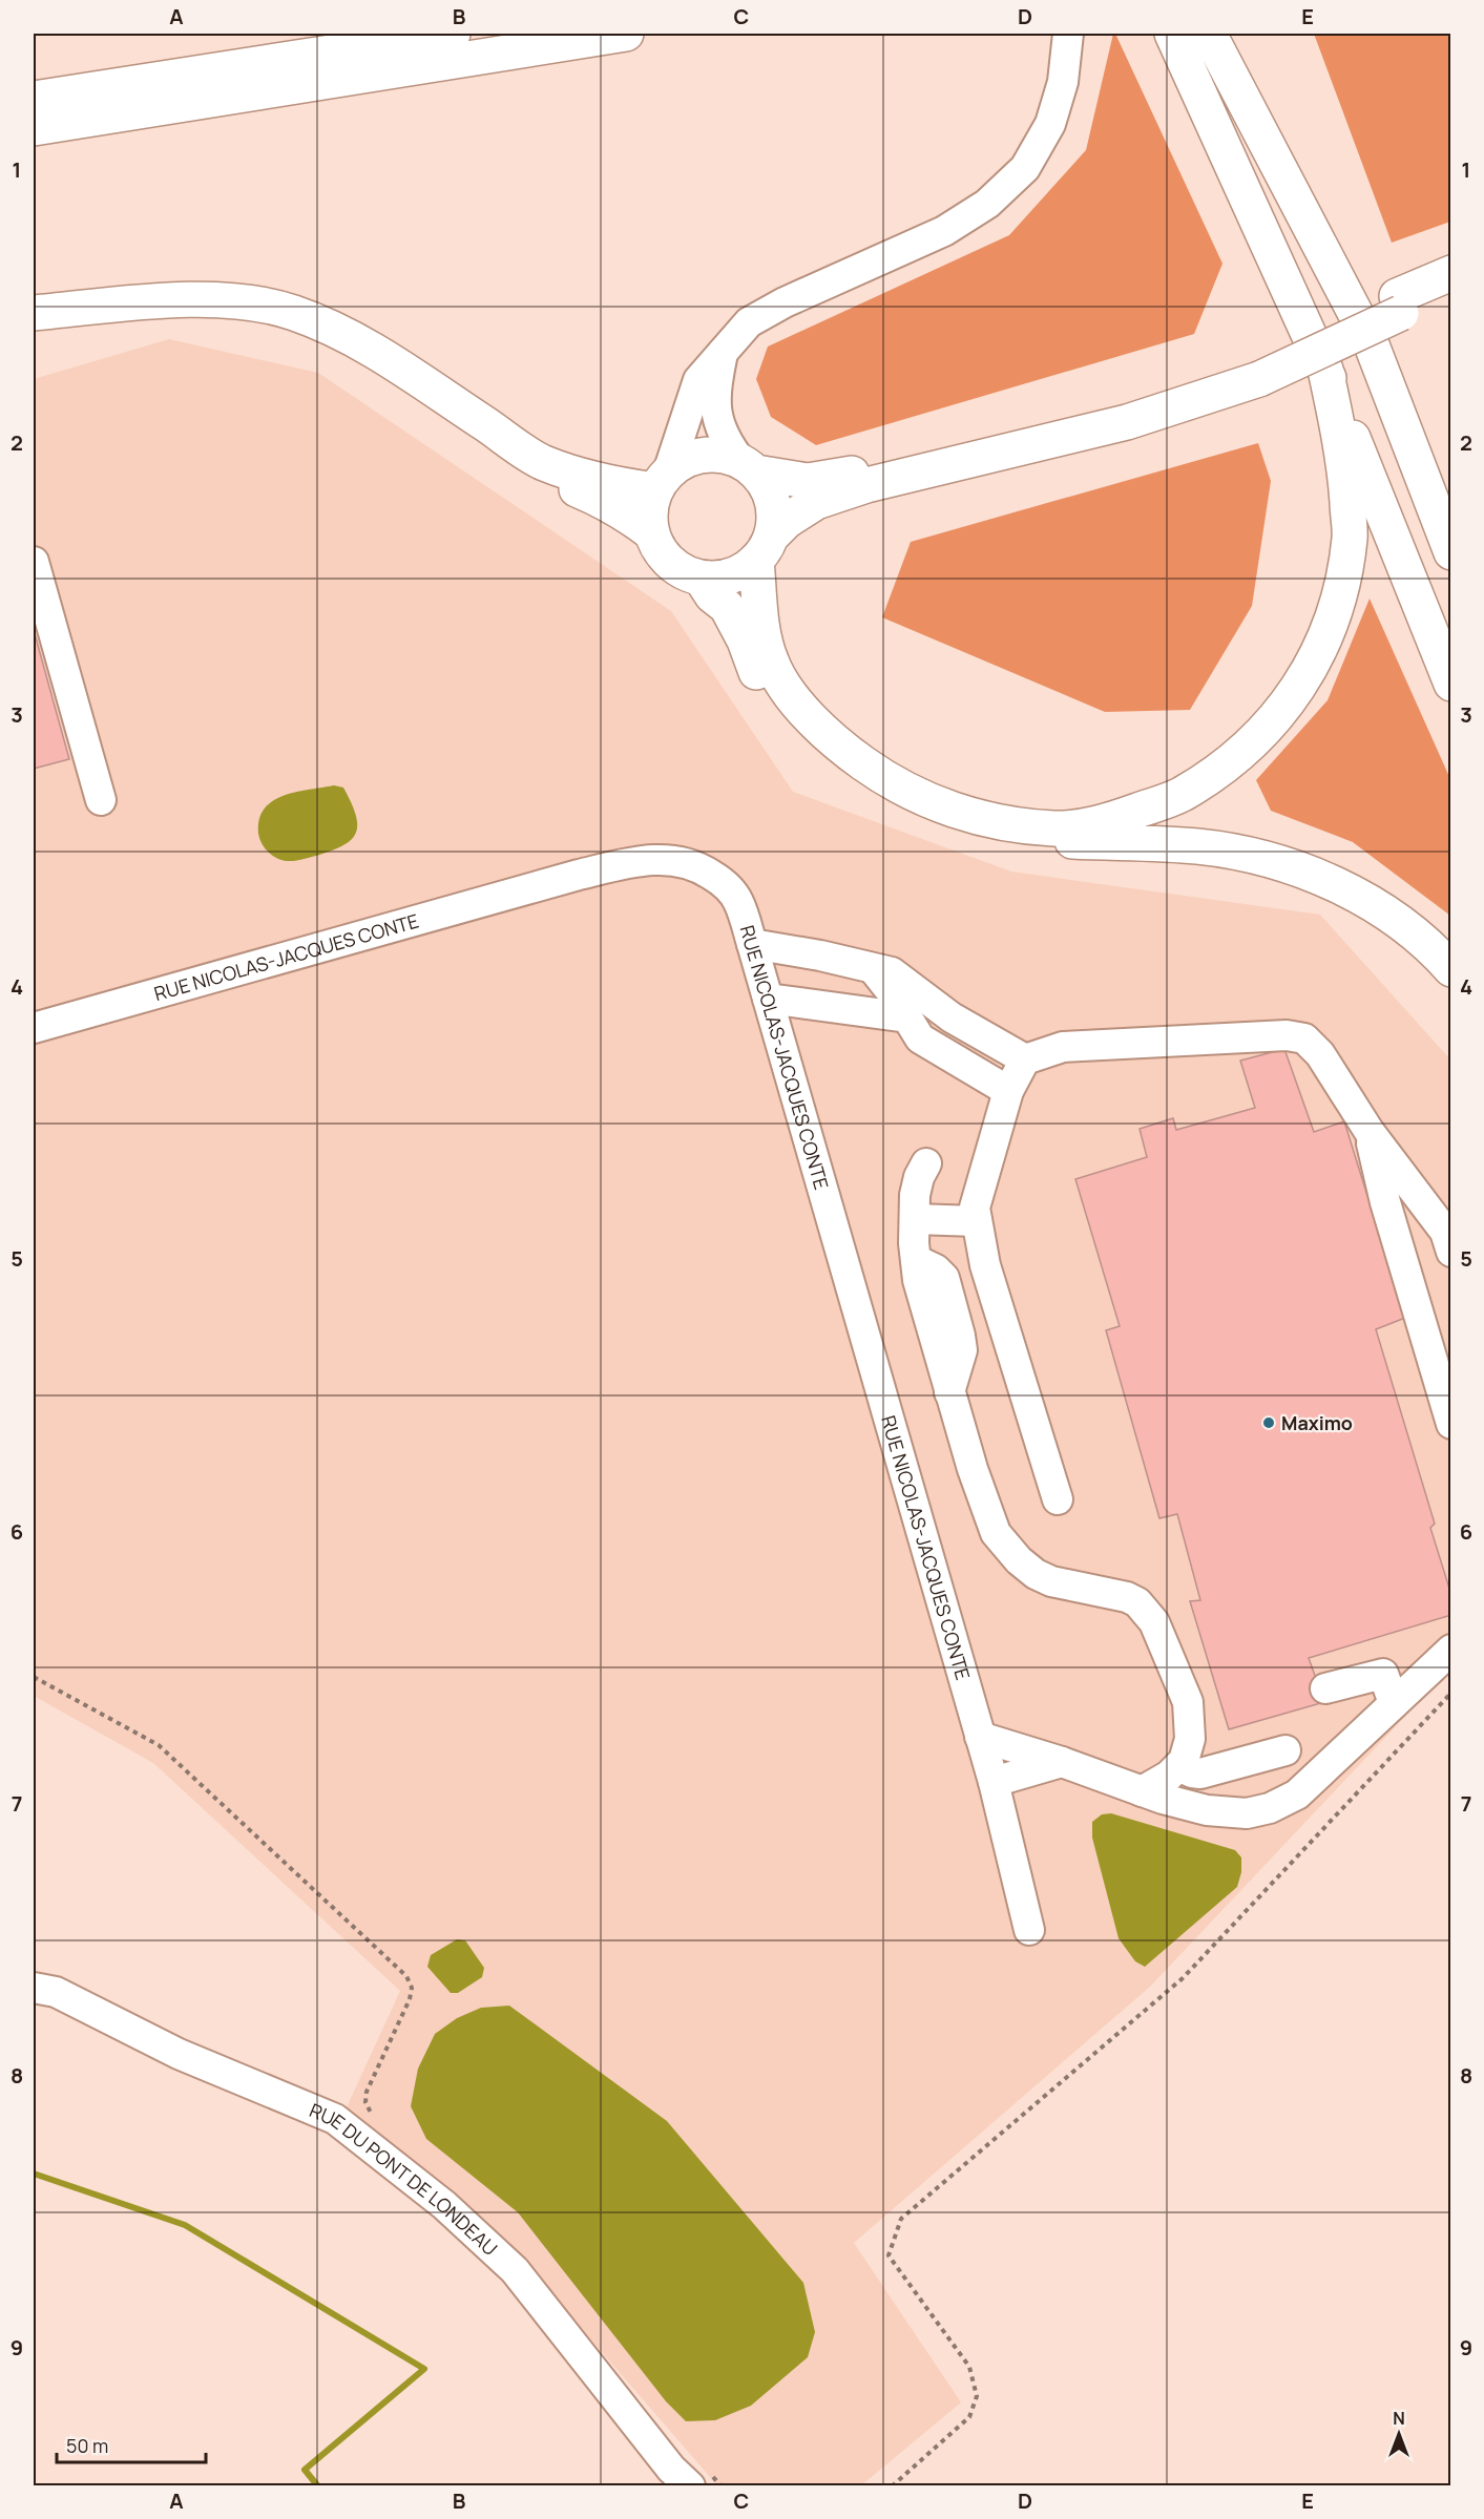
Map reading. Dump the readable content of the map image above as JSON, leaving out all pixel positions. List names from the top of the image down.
{
  "streets": {
    "street": ["RUE NICOLAS-JACQUES CONTE", "RUE DU PONT DE LONDEAU"]
  },
  "places": ["Maximo"],
  "scale_bar": "50 m",
  "north": "top",
  "grid": {
    "columns": [
      "A",
      "B",
      "C",
      "D",
      "E"
    ],
    "rows": [
      "1",
      "2",
      "3",
      "4",
      "5",
      "6",
      "7",
      "8",
      "9"
    ]
  }
}
